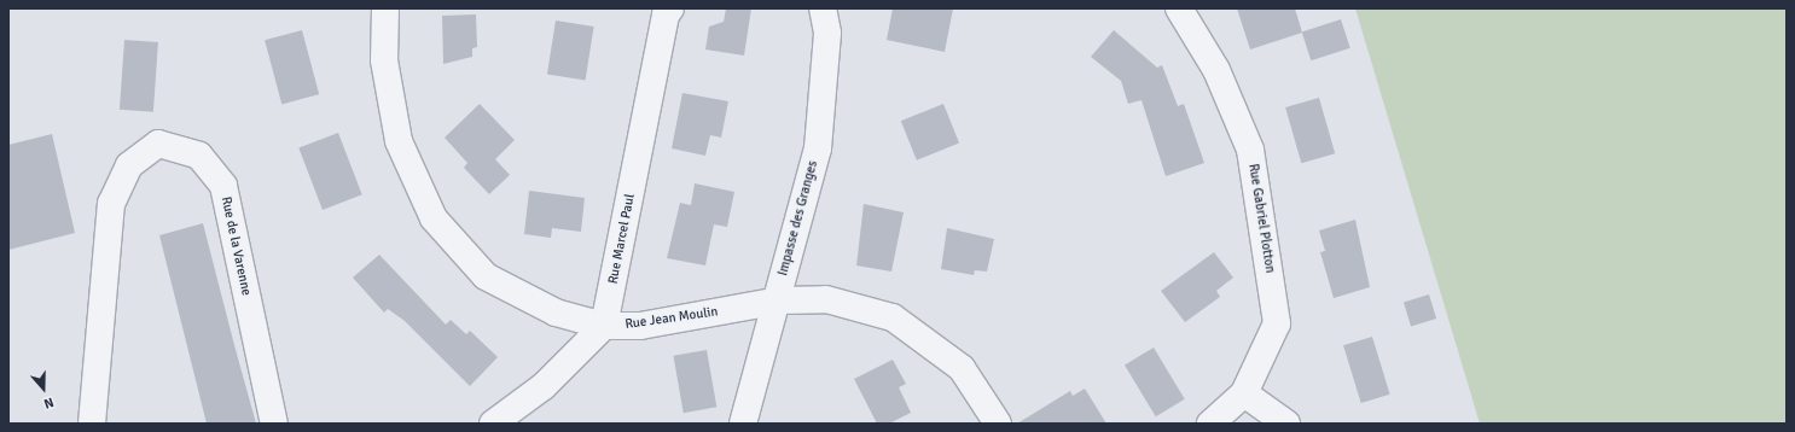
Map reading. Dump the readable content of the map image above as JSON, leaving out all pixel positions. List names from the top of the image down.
{
  "streets": {
    "street": [
      "Impasse des Granges",
      "Rue Gabriel Plotton",
      "Rue Marcel Paul",
      "Rue de la Varenne",
      "Rue Jean Moulin"
    ]
  },
  "crossings": [
    ["Impasse des Granges", "Rue Jean Moulin"],
    ["Rue Marcel Paul", "Rue Jean Moulin"]
  ],
  "north": "bottom"
}
